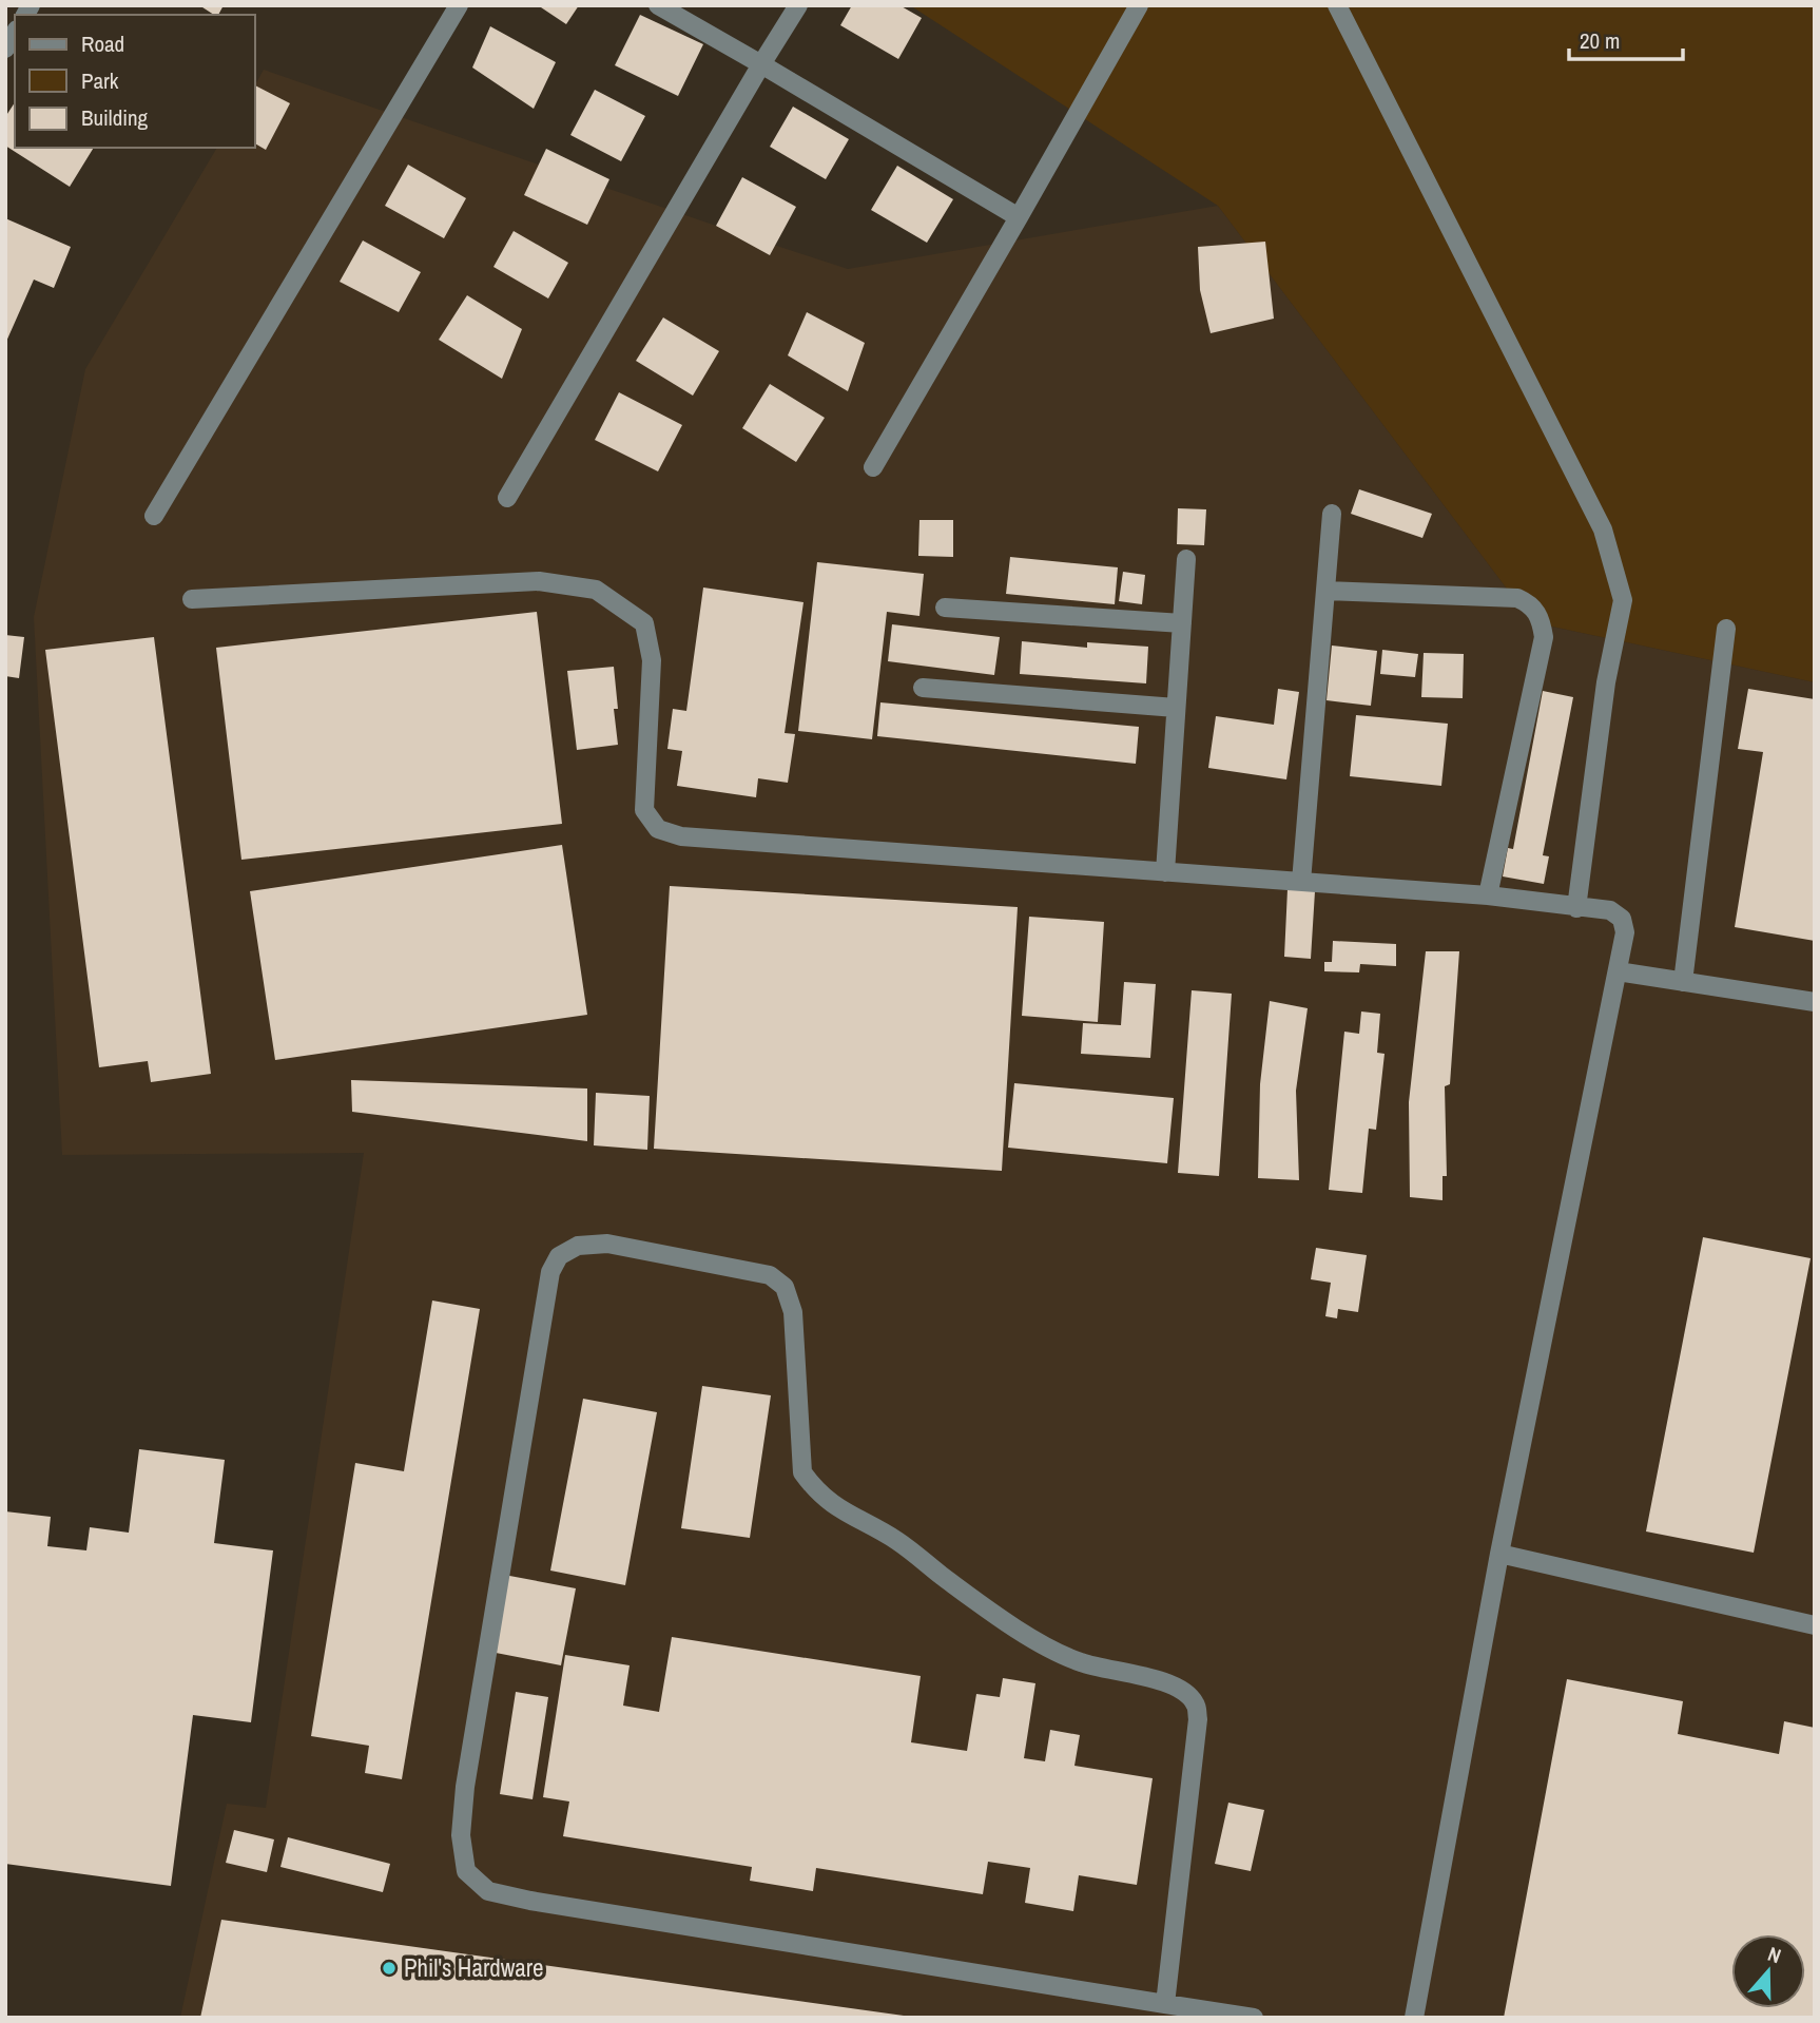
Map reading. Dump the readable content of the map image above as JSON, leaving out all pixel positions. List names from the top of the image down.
{
  "places": ["Phil's Hardware"],
  "legend": ["Road", "Park", "Building"],
  "scale_bar": "20 m",
  "north": "top"
}
